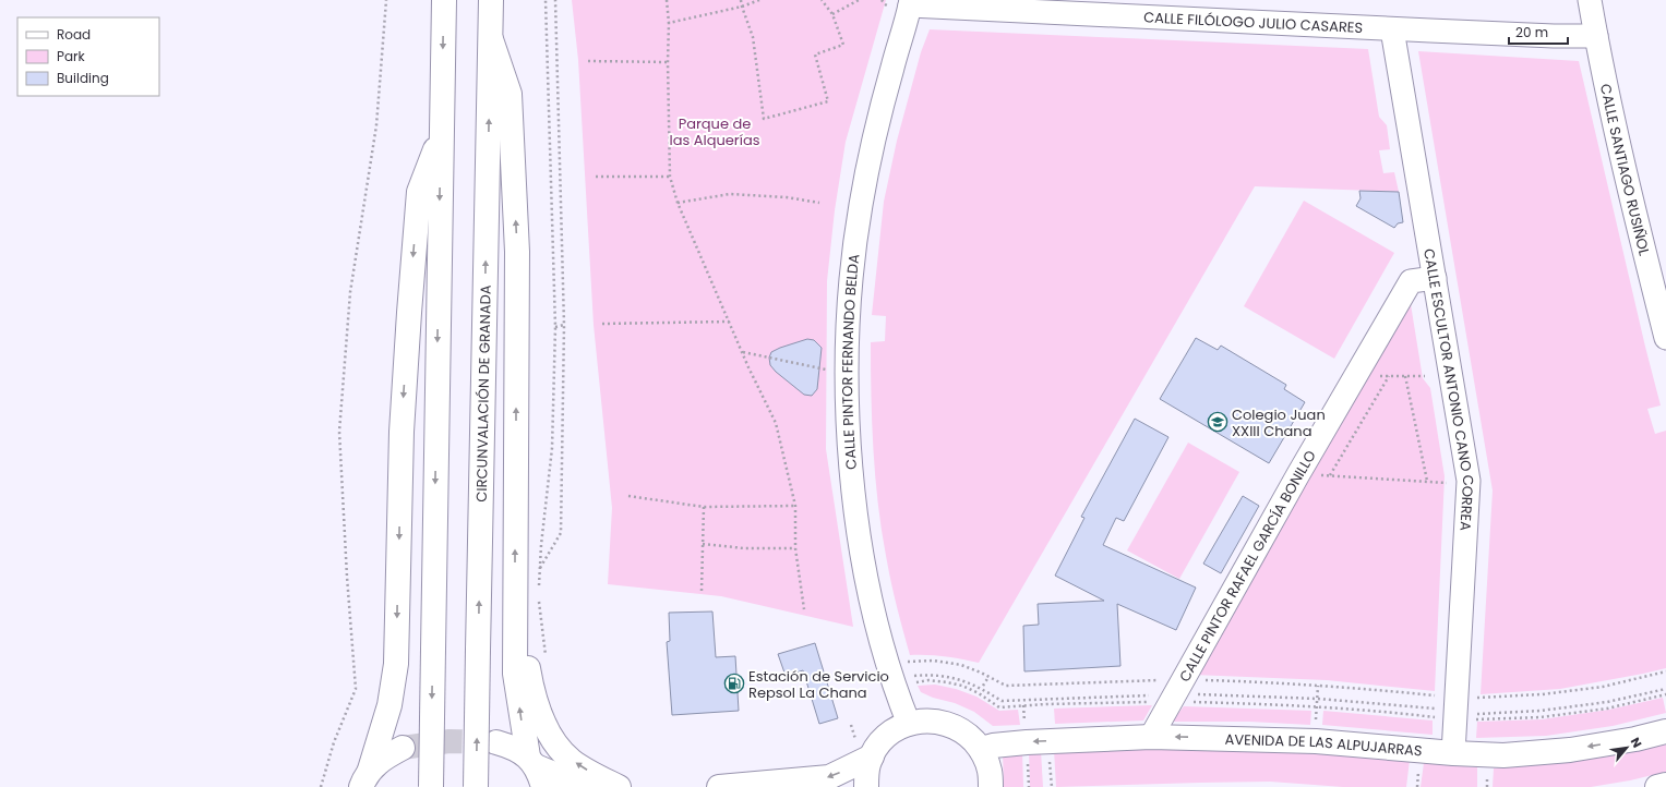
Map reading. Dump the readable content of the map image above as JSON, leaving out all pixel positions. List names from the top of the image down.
{
  "streets": {
    "main road": ["CIRCUNVALACIÓN DE GRANADA", "AVENIDA DE LAS ALPUJARRAS"],
    "street": [
      "CALLE FILÓLOGO JULIO CASARES",
      "CALLE SANTIAGO RUSIÑOL",
      "CALLE PINTOR FERNANDO BELDA",
      "CALLE ESCULTOR ANTONIO CANO CORREA",
      "CALLE PINTOR RAFAEL GARCÍA BONILLO"
    ]
  },
  "crossings": [
    ["CALLE FILÓLOGO JULIO CASARES", "CALLE SANTIAGO RUSIÑOL"],
    ["CALLE FILÓLOGO JULIO CASARES", "CALLE PINTOR FERNANDO BELDA"],
    ["CALLE FILÓLOGO JULIO CASARES", "CALLE ESCULTOR ANTONIO CANO CORREA"],
    ["CALLE ESCULTOR ANTONIO CANO CORREA", "CALLE PINTOR RAFAEL GARCÍA BONILLO"],
    ["CALLE ESCULTOR ANTONIO CANO CORREA", "AVENIDA DE LAS ALPUJARRAS"],
    ["CALLE PINTOR RAFAEL GARCÍA BONILLO", "AVENIDA DE LAS ALPUJARRAS"]
  ],
  "one_way": ["AVENIDA DE LAS ALPUJARRAS"],
  "parks": ["Parque de las Alquerías"],
  "places": {
    "school or university": ["Colegio Juan XXIII Chana"],
    "fuel station": ["Estación de Servicio Repsol La Chana"]
  },
  "legend": ["Road", "Park", "Building"],
  "scale_bar": "20 m",
  "north": "top right"
}
